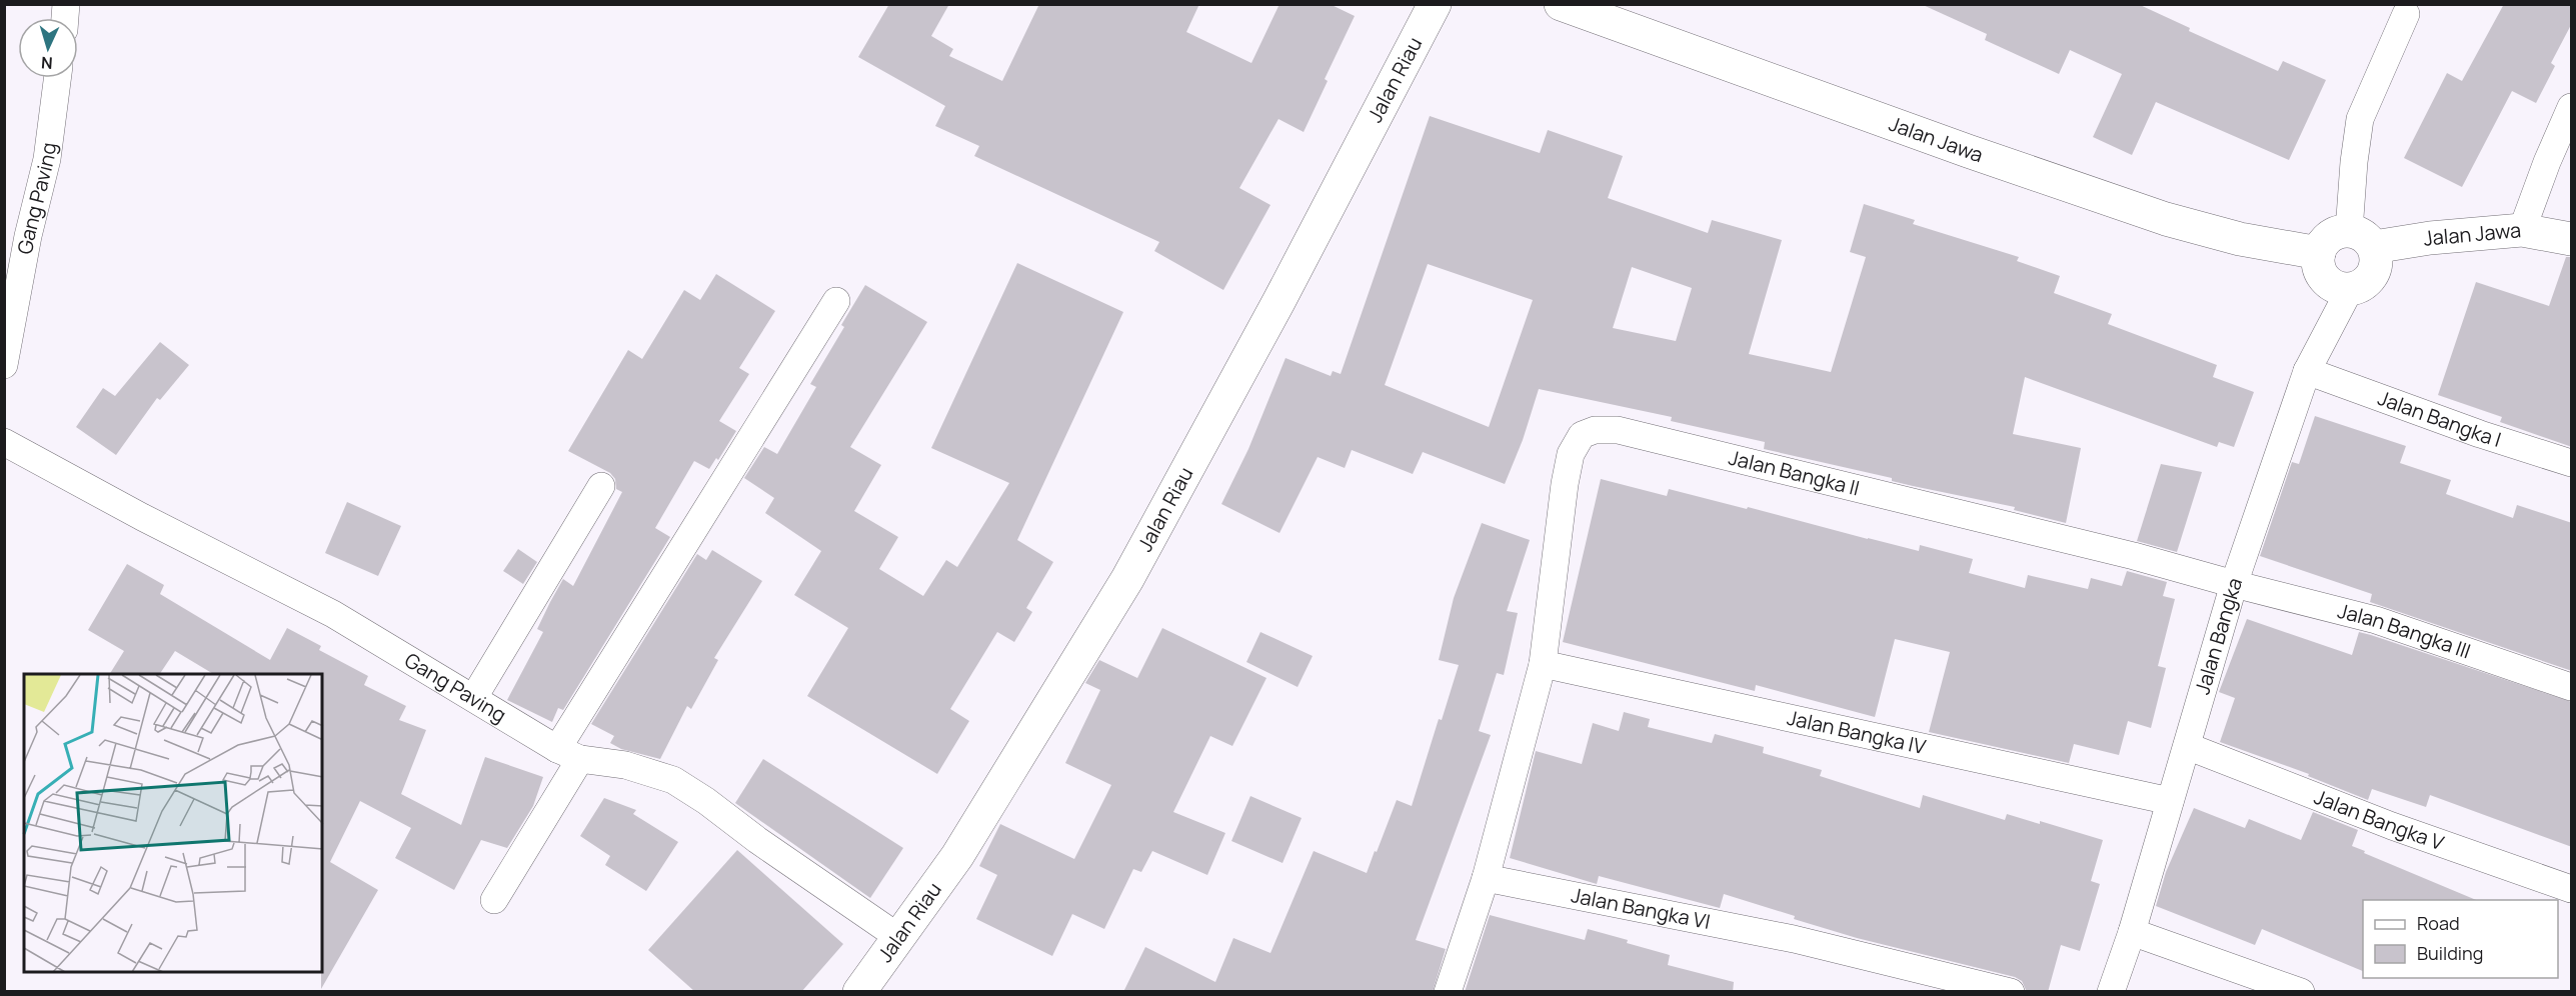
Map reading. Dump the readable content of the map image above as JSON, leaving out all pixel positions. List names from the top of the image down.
{
  "streets": {
    "main road": ["Jalan Riau", "Jalan Jawa"],
    "street": [
      "Gang Paving",
      "Jalan Bangka I",
      "Jalan Bangka II",
      "Jalan Bangka III",
      "Jalan Bangka",
      "Jalan Bangka IV",
      "Jalan Bangka V",
      "Jalan Bangka VI"
    ]
  },
  "crossings": [
    ["Jalan Riau", "Gang Paving"],
    ["Jalan Jawa", "Jalan Bangka"],
    ["Jalan Bangka I", "Jalan Bangka"],
    ["Jalan Bangka II", "Jalan Bangka III"],
    ["Jalan Bangka II", "Jalan Bangka"],
    ["Jalan Bangka II", "Jalan Bangka IV"],
    ["Jalan Bangka III", "Jalan Bangka"],
    ["Jalan Bangka", "Jalan Bangka IV"],
    ["Jalan Bangka", "Jalan Bangka V"]
  ],
  "legend": ["Road", "Building"],
  "north": "bottom"
}
